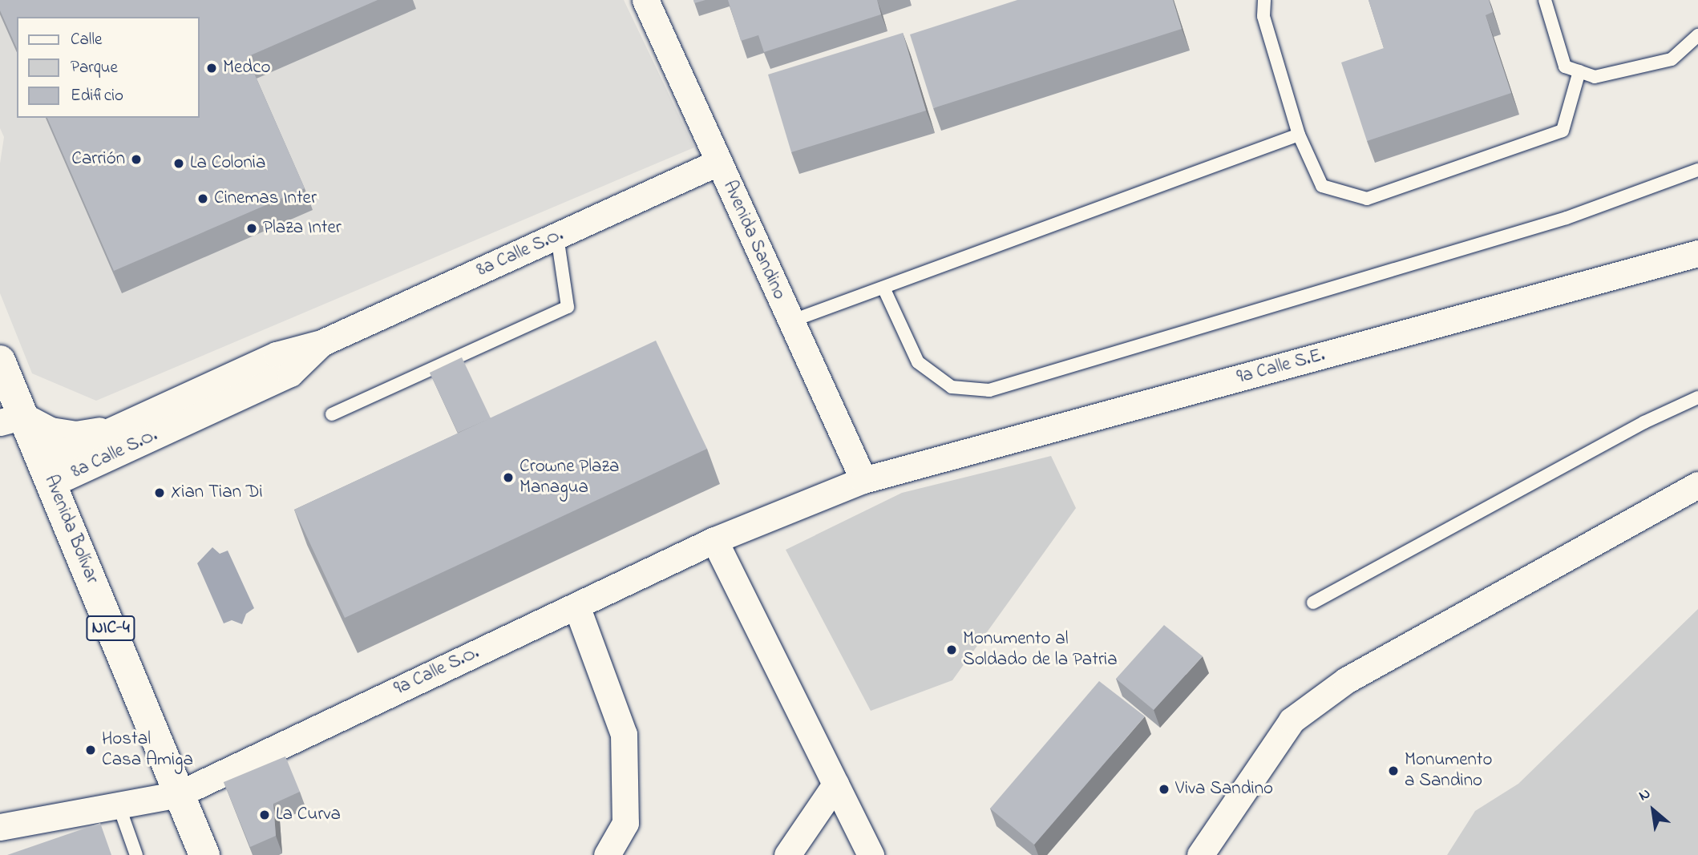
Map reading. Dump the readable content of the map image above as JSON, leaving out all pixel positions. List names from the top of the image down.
{
  "streets": {
    "highway": ["Avenida Bolívar", "NIC-4"],
    "street": [
      "Avenida Sandino",
      "8a Calle S.O.",
      "9a Calle S.E.",
      "9a Calle S.O."
    ]
  },
  "crossings": [
    ["Avenida Sandino", "8a Calle S.O."],
    ["Avenida Sandino", "9a Calle S.E."],
    ["Avenida Sandino", "9a Calle S.O."],
    ["8a Calle S.O.", "Avenida Bolívar"],
    ["9a Calle S.E.", "9a Calle S.O."],
    ["Avenida Bolívar", "9a Calle S.O."]
  ],
  "places": [
    "Medco",
    "Carrión",
    "La Colonia",
    "Cinemas Inter",
    "Plaza Inter",
    "Crowne Plaza Managua",
    "Xian Tian Di",
    "Monumento al Soldado de la Patria",
    "Hostal Casa Amiga",
    "Monumento a Sandino",
    "Viva Sandino",
    "La Curva"
  ],
  "legend": ["Calle", "Parque", "Edificio"],
  "north": "top left"
}
